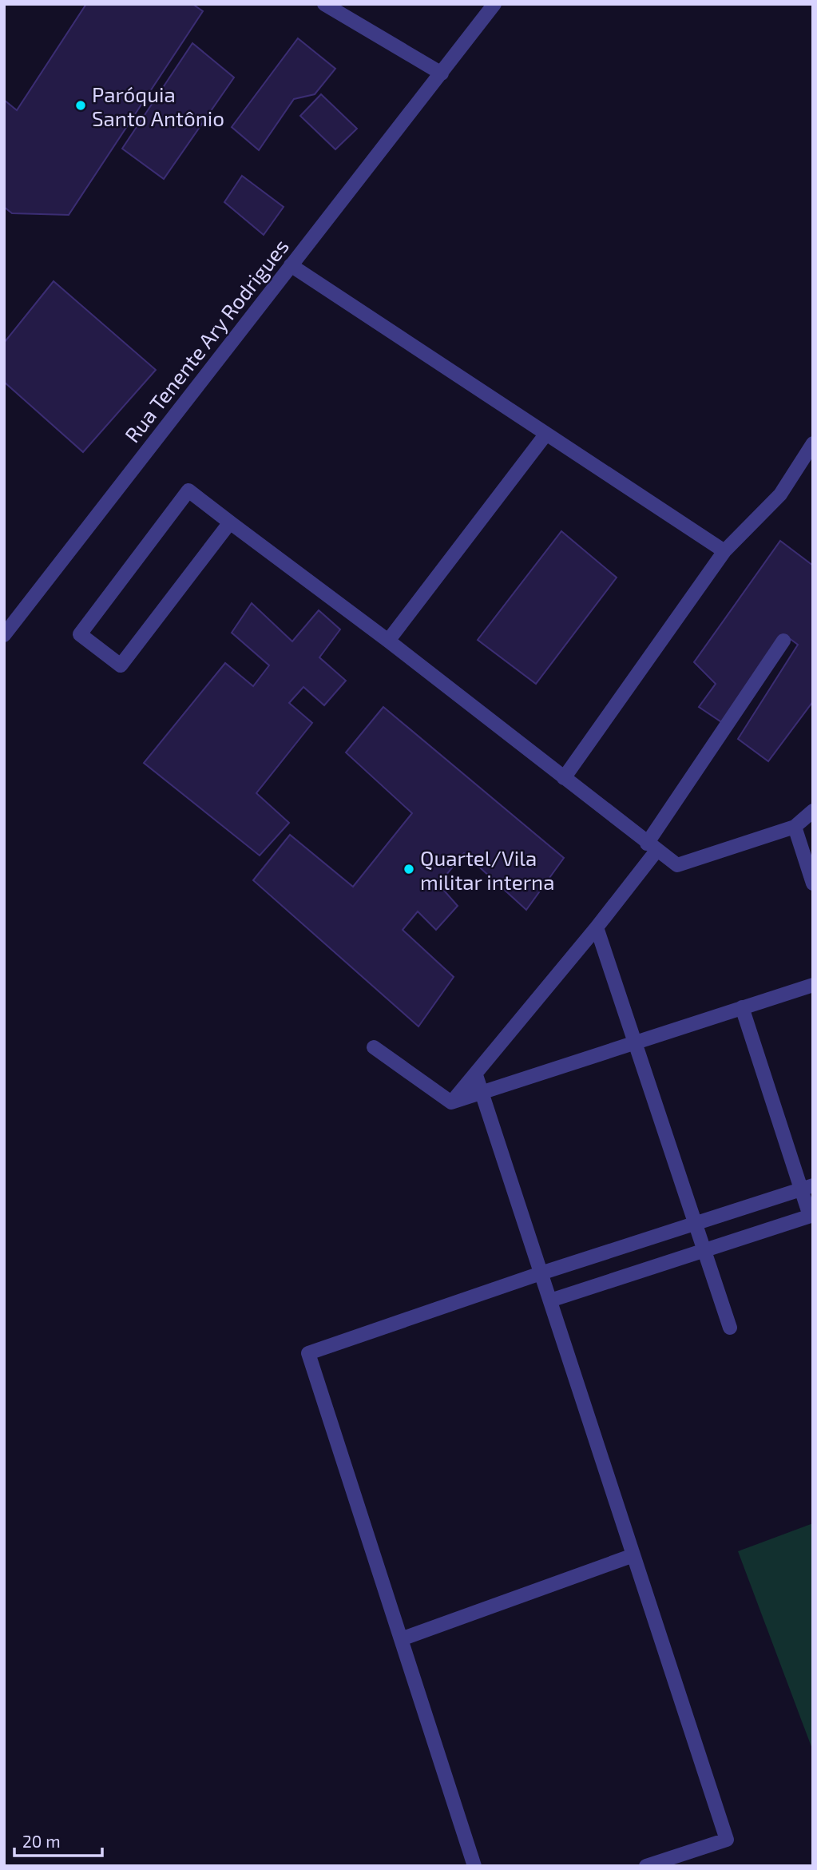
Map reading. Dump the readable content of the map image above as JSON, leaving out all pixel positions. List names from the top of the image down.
{
  "streets": {
    "street": ["Rua Tenente Ary Rodrigues"]
  },
  "places": ["Paróquia Santo Antônio", "Quartel/Vila militar interna"],
  "scale_bar": "20 m"
}
